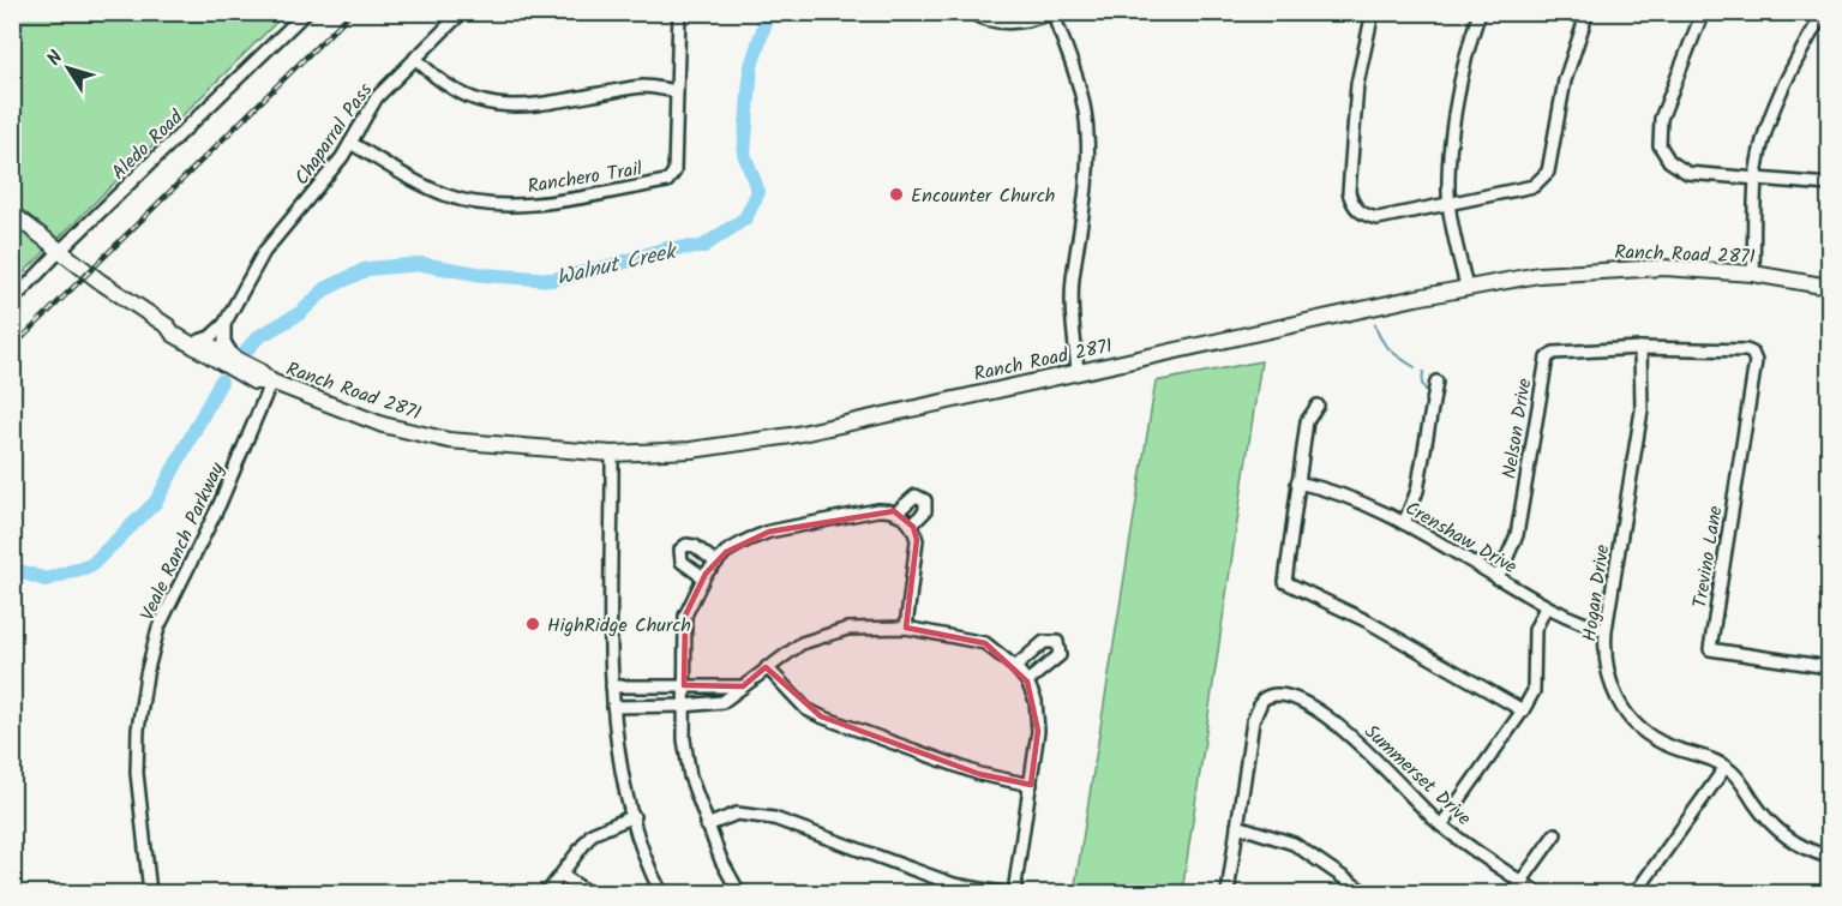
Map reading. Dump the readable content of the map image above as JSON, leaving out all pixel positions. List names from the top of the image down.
{
  "streets": {
    "main road": ["Ranch Road 2871"],
    "street": [
      "Chaparral Pass",
      "Aledo Road",
      "Ranchero Trail",
      "Nelson Drive",
      "Crenshaw Drive",
      "Veale Ranch Parkway",
      "Trevino Lane",
      "Hogan Drive",
      "Summerset Drive"
    ]
  },
  "crossings": [
    ["Chaparral Pass", "Ranchero Trail"],
    ["Chaparral Pass", "Ranch Road 2871"],
    ["Aledo Road", "Ranch Road 2871"],
    ["Ranch Road 2871", "Veale Ranch Parkway"],
    ["Nelson Drive", "Crenshaw Drive"],
    ["Nelson Drive", "Trevino Lane"],
    ["Nelson Drive", "Hogan Drive"],
    ["Crenshaw Drive", "Hogan Drive"]
  ],
  "water": ["Walnut Creek"],
  "places": ["Encounter Church", "HighRidge Church"],
  "north": "top left"
}
